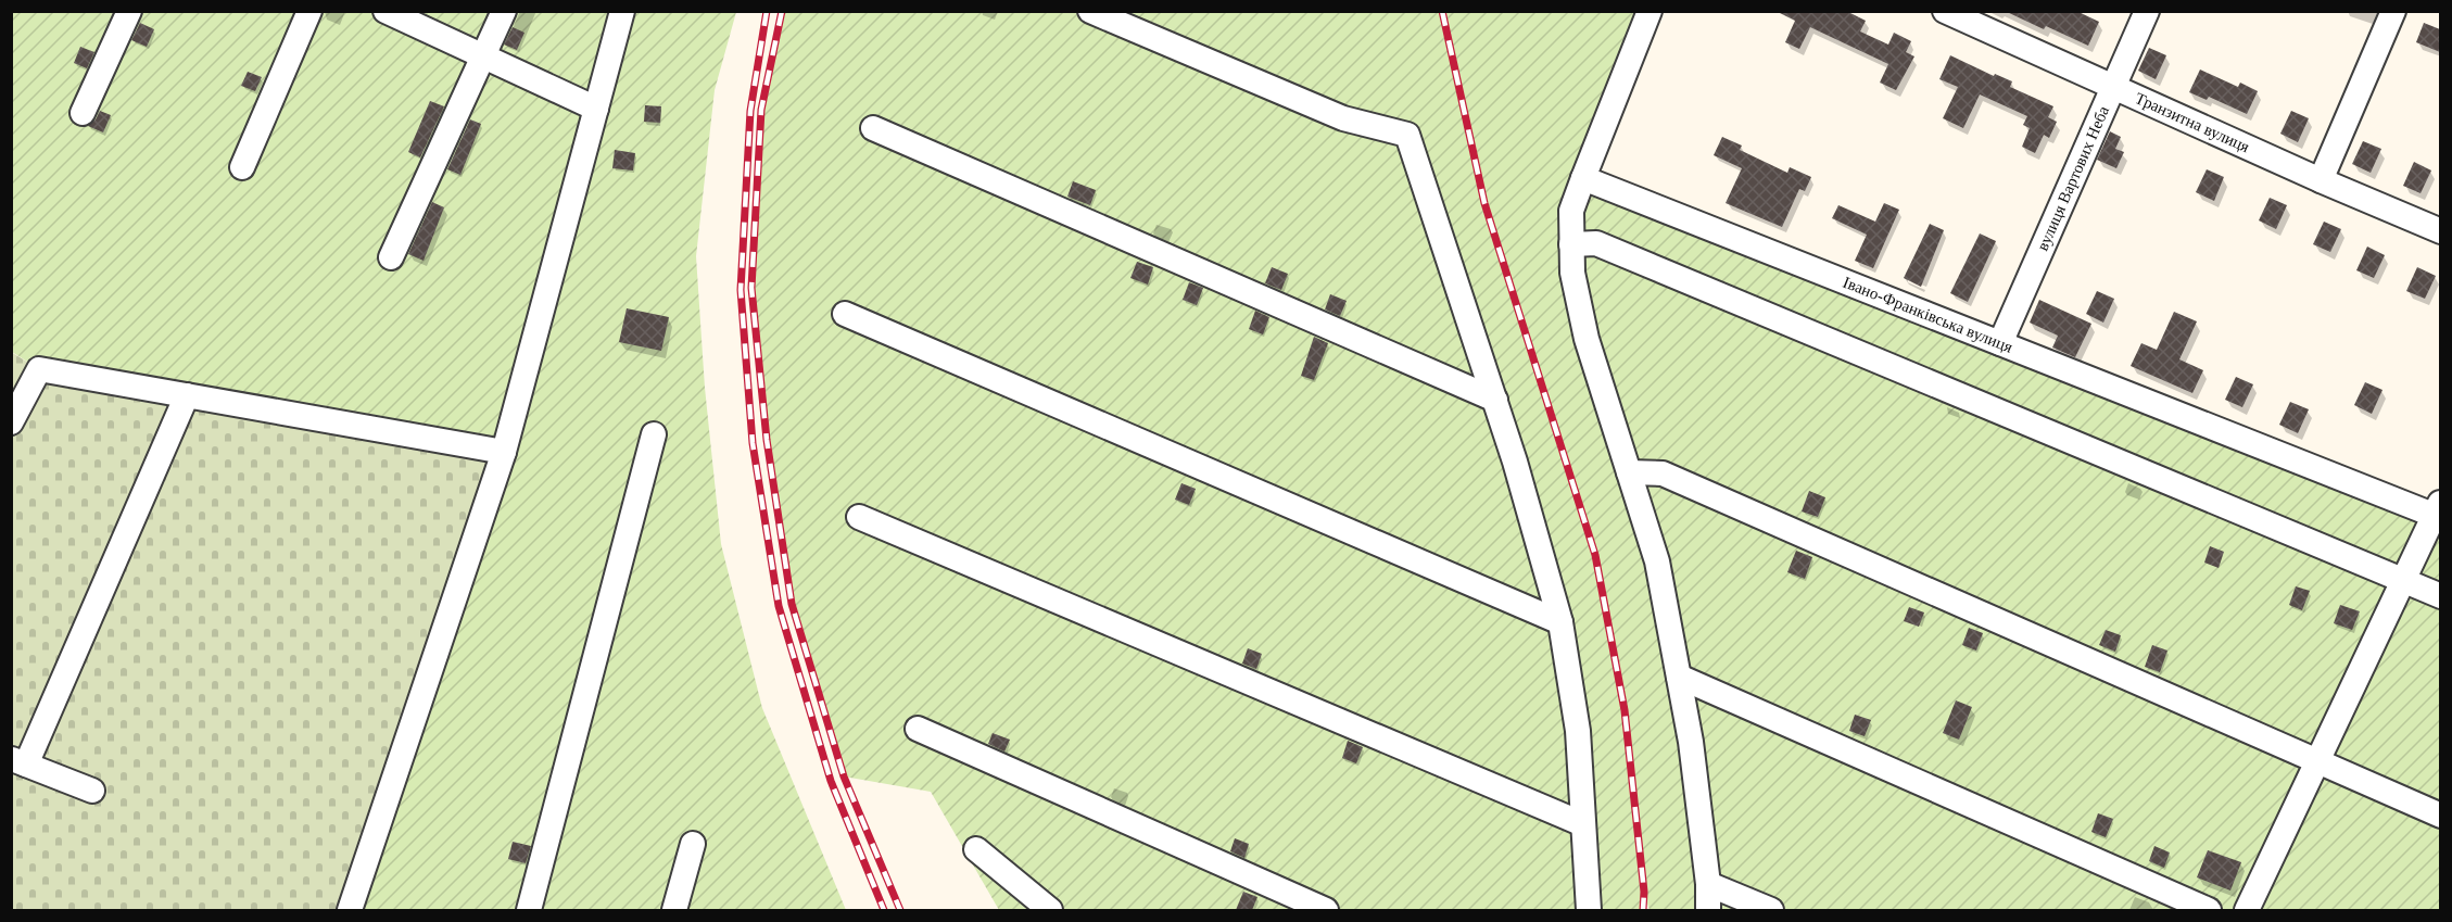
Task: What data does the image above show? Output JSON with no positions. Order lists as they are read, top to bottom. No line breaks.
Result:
{"streets":{"street":["Транзитна вулиця","вулиця Вартових Неба","Івано-Франківська вулиця"]},"crossings":[["Транзитна вулиця","вулиця Вартових Неба"],["вулиця Вартових Неба","Івано-Франківська вулиця"]]}
